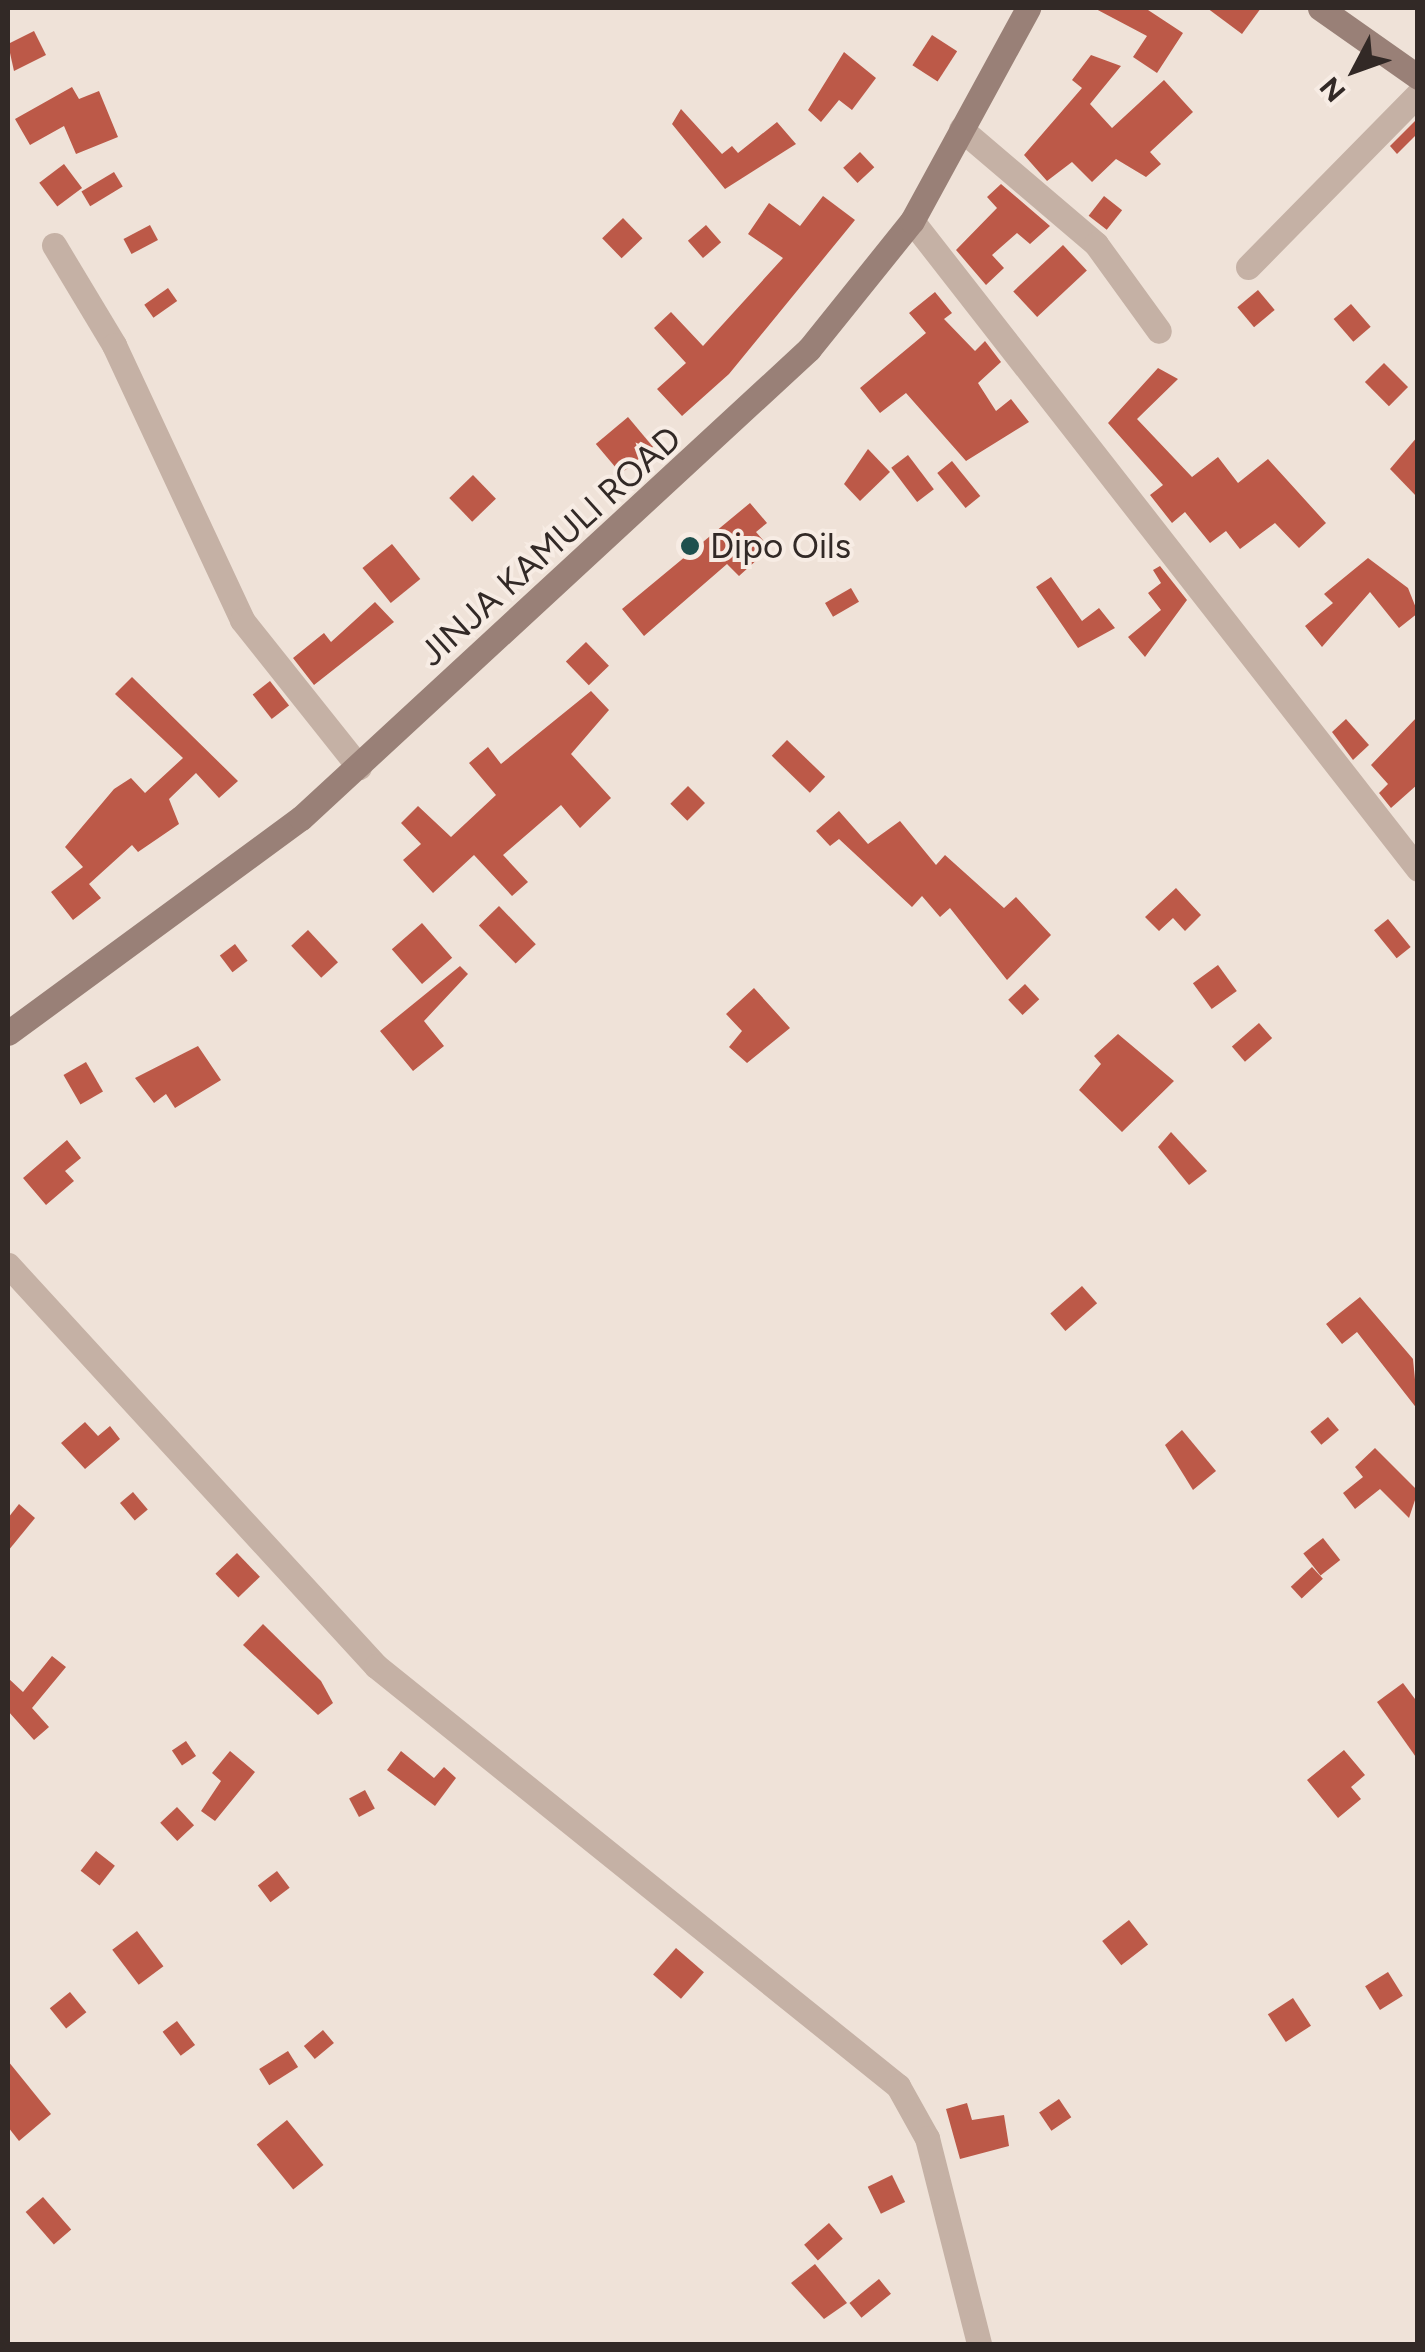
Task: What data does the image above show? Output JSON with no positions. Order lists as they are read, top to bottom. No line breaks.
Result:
{"streets":{"main road":["JINJA KAMULI ROAD"]},"places":["Dipo Oils"],"north":"bottom left"}
